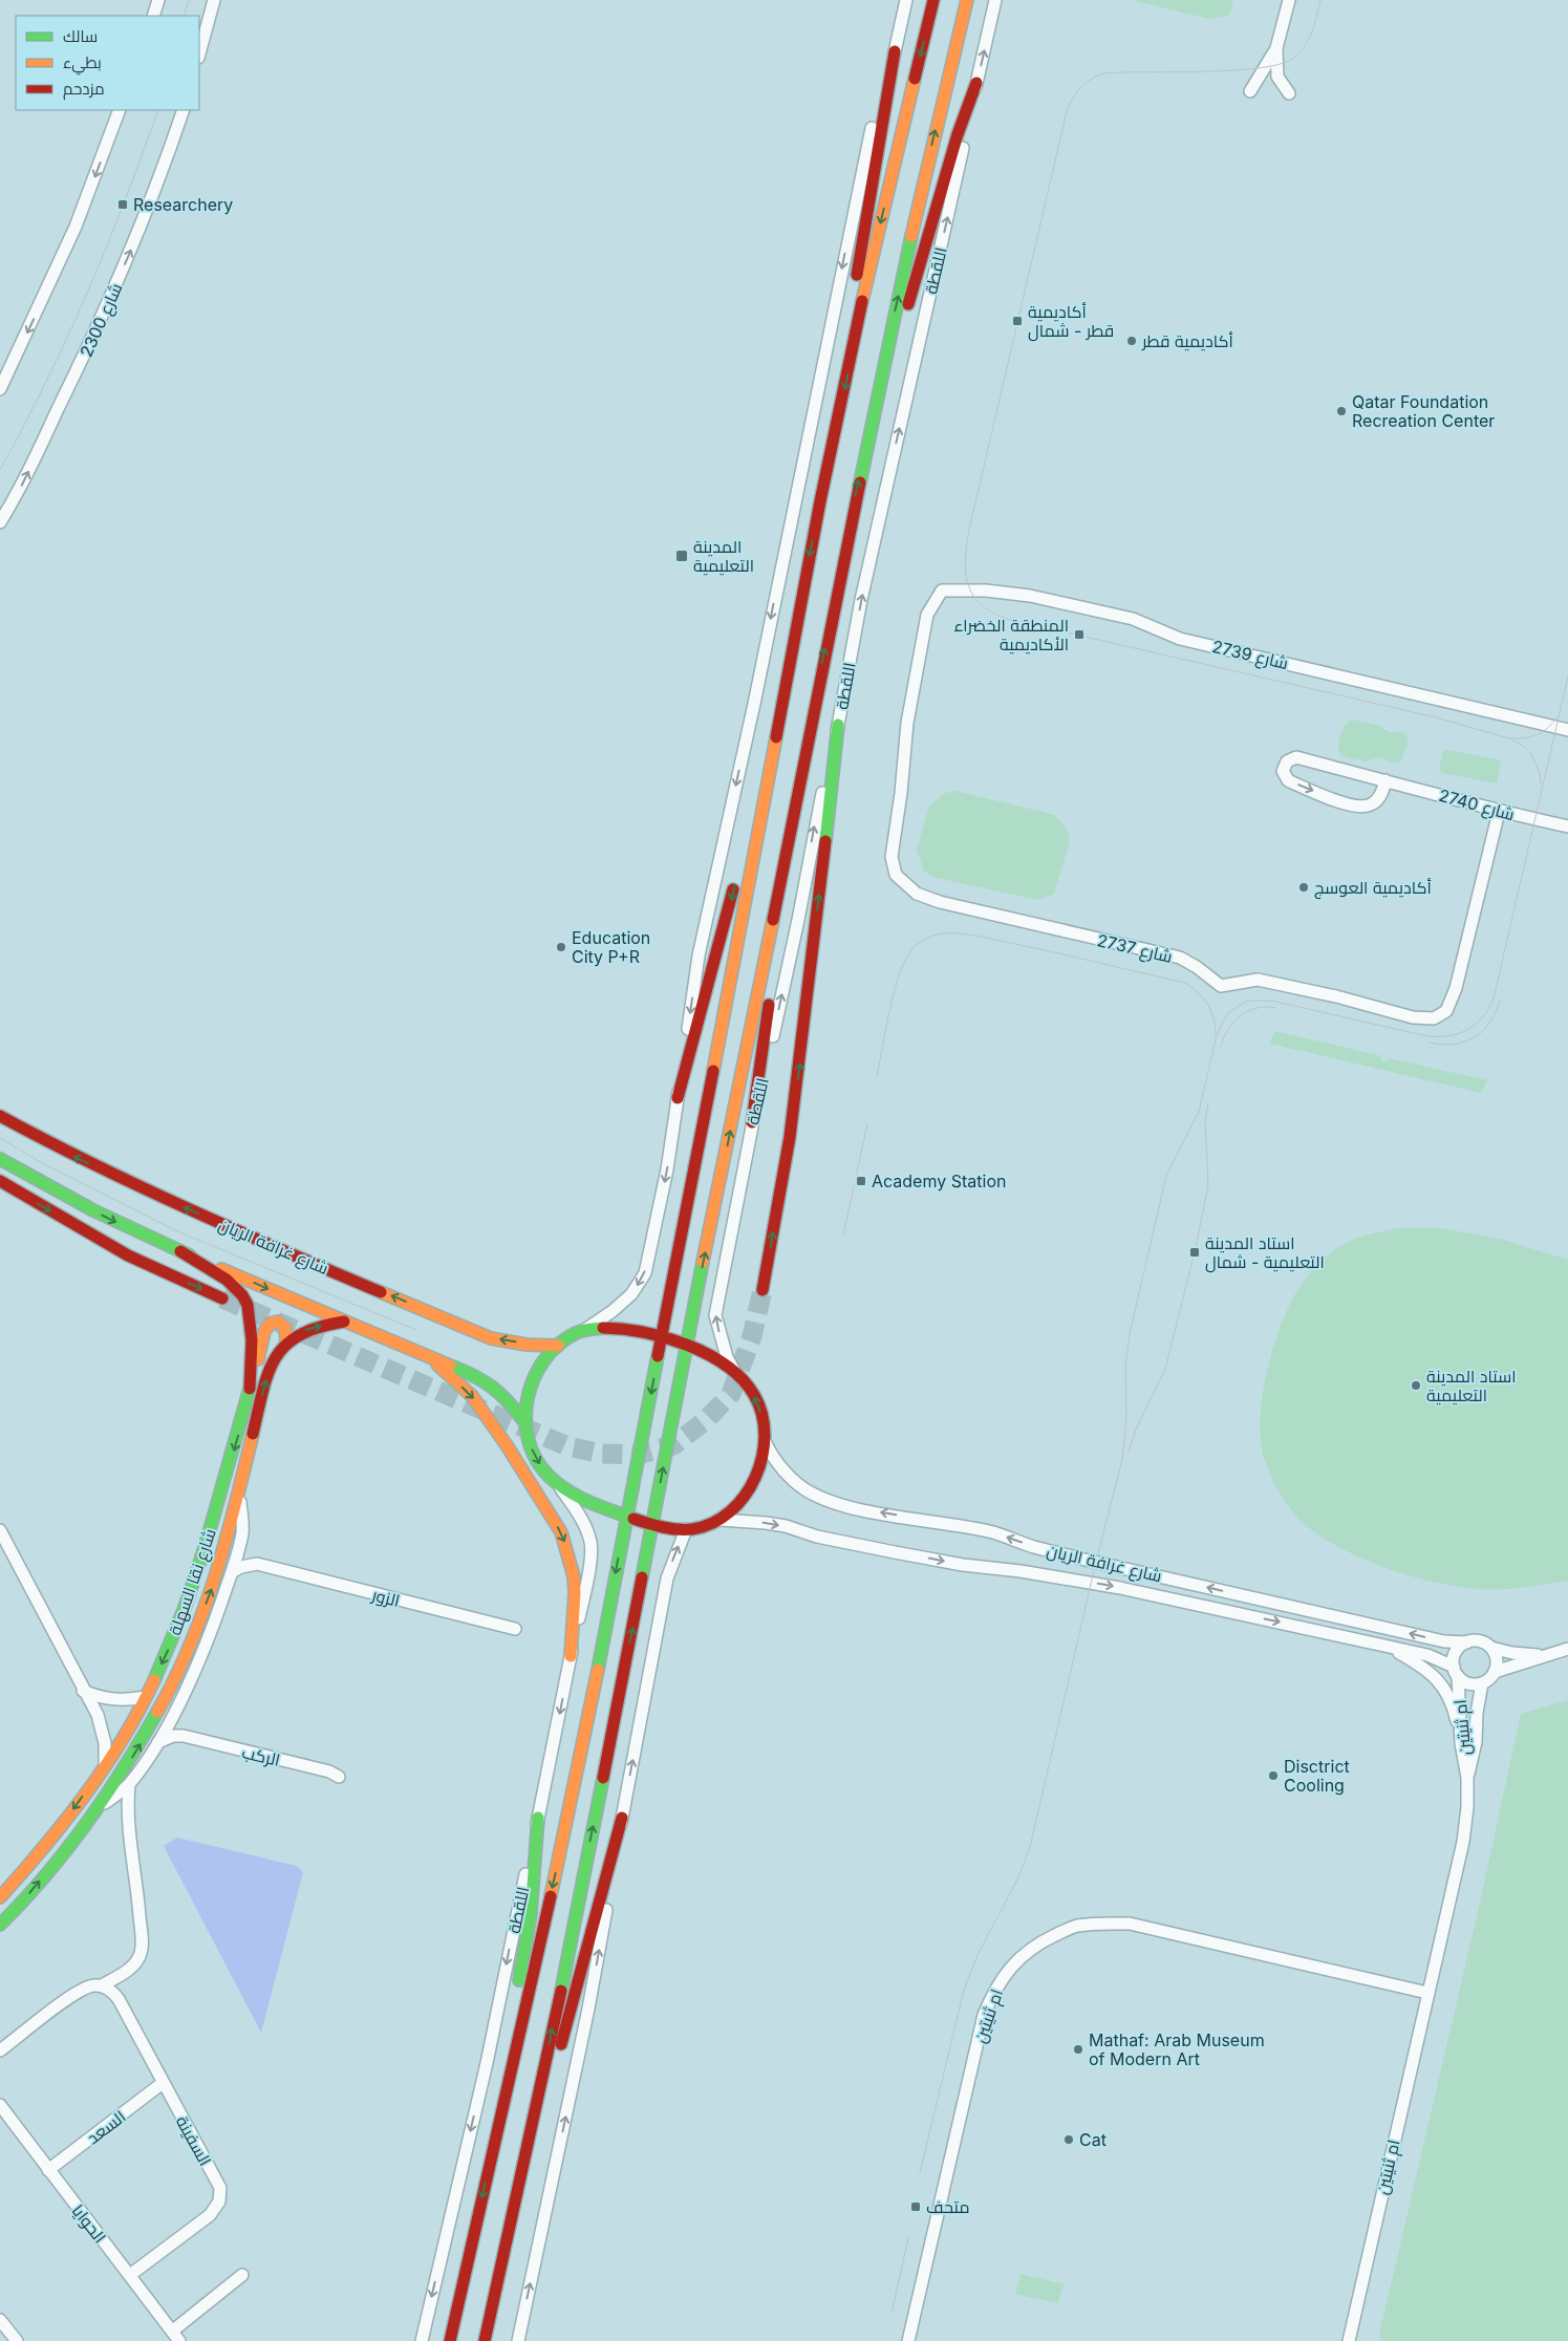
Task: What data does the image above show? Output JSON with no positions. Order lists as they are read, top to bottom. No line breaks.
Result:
{"streets":{"main road":["اللقطة","شارع غرافة الريان","شارع نقا السهلة"],"street":["شارع 2300","شارع 2739","شارع 2740","شارع 2737","الزور","ام ثنيتين","الركب","السعد","السفينة","الحوايا"]},"crossings":[["اللقطة","شارع غرافة الريان"],["شارع 2739","شارع 2737"],["شارع 2740","شارع 2737"],["شارع غرافة الريان","ام ثنيتين"],["شارع نقا السهلة","الزور"],["شارع نقا السهلة","الركب"],["السعد","السفينة"],["السعد","الحوايا"],["السفينة","الحوايا"]],"places":{"transit":["Researchery","أكاديمية قطر - شمال","المدينة التعليمية","المنطقة الخضراء الأكاديمية","Academy Station","استاد المدينة التعليمية - شمال","متحف"],"other":["أكاديمية قطر","Qatar Foundation Recreation Center","أكاديمية العوسج","Education City P+R","استاد المدينة التعليمية","Disctrict Cooling","Mathaf: Arab Museum of Modern Art","Cat"]},"legend":["سالك","بطيء","مزدحم"]}
